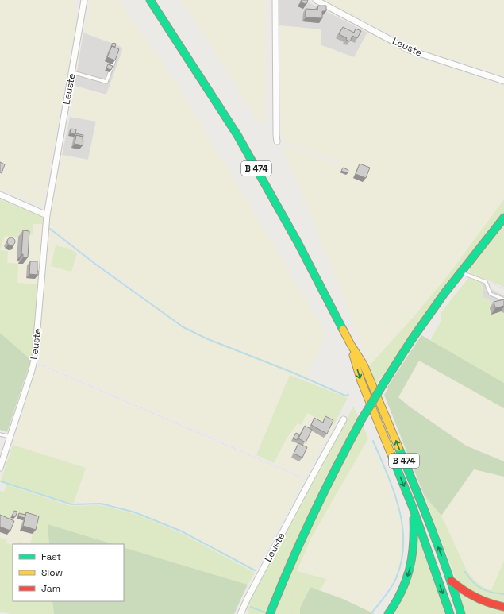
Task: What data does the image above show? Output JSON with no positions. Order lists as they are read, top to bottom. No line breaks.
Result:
{"streets":{"main road":["B 474"],"street":["Leuste"]},"legend":["Fast","Slow","Jam"]}
